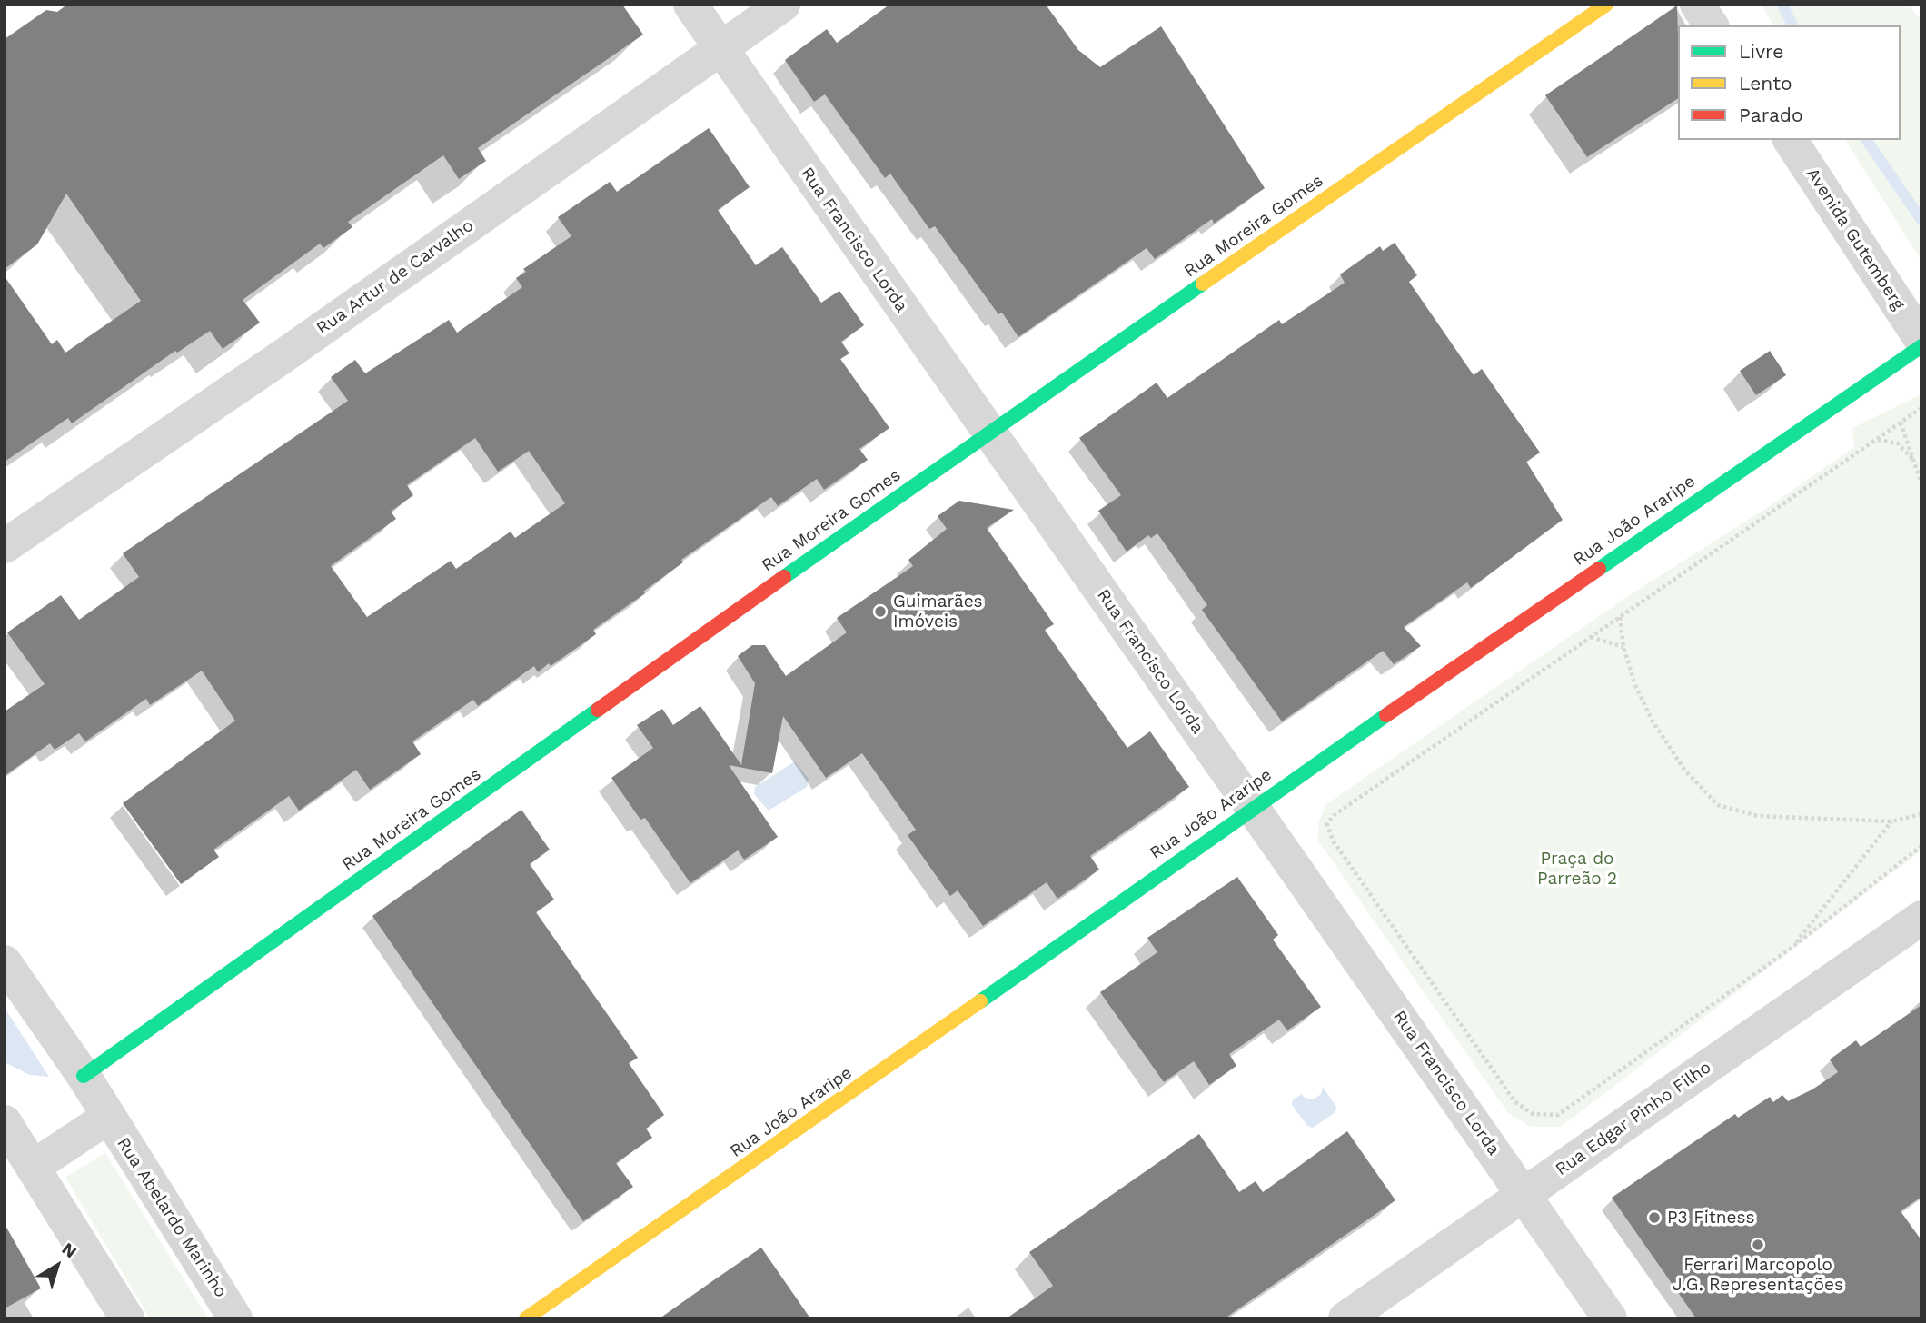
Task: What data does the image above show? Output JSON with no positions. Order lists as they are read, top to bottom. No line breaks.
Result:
{"streets":{"street":["Rua Moreira Gomes","Avenida Gutemberg","Rua Francisco Lorda","Rua Artur de Carvalho","Rua João Araripe","Rua Edgar Pinho Filho","Rua Abelardo Marinho"]},"crossings":[["Rua Moreira Gomes","Rua Francisco Lorda"],["Rua Moreira Gomes","Rua Abelardo Marinho"],["Rua Francisco Lorda","Rua Artur de Carvalho"],["Rua Francisco Lorda","Rua João Araripe"],["Rua Francisco Lorda","Rua Edgar Pinho Filho"]],"parks":["Praça do Parreão 2"],"places":["Guimarães Imóveis","P3 Fitness","Ferrari Marcopolo J.G. Representações"],"legend":["Livre","Lento","Parado"],"north":"top right"}
